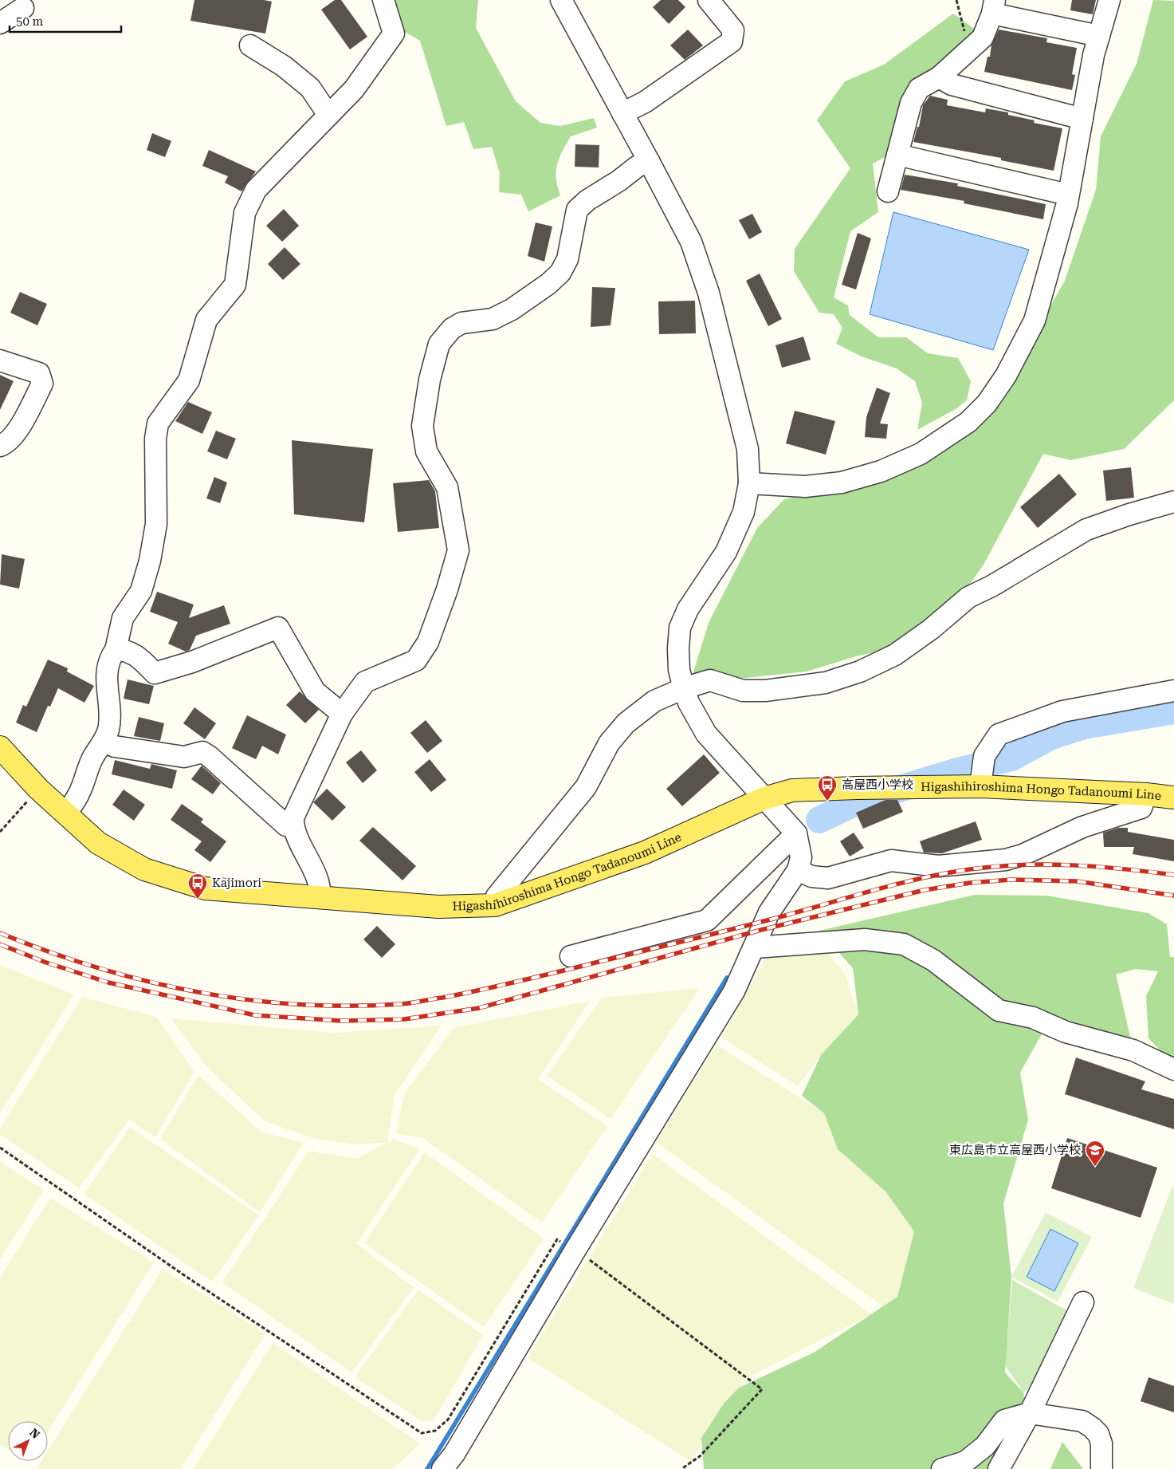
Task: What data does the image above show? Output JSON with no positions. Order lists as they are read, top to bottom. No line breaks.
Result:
{"streets":{"main road":["Higashihiroshima Hongo Tadanoumi Line"]},"places":{"bus stop":["高屋西小学校","Kajimori"],"school or university":["東広島市立高屋西小学校"]},"scale_bar":"50 m","north":"top right"}
